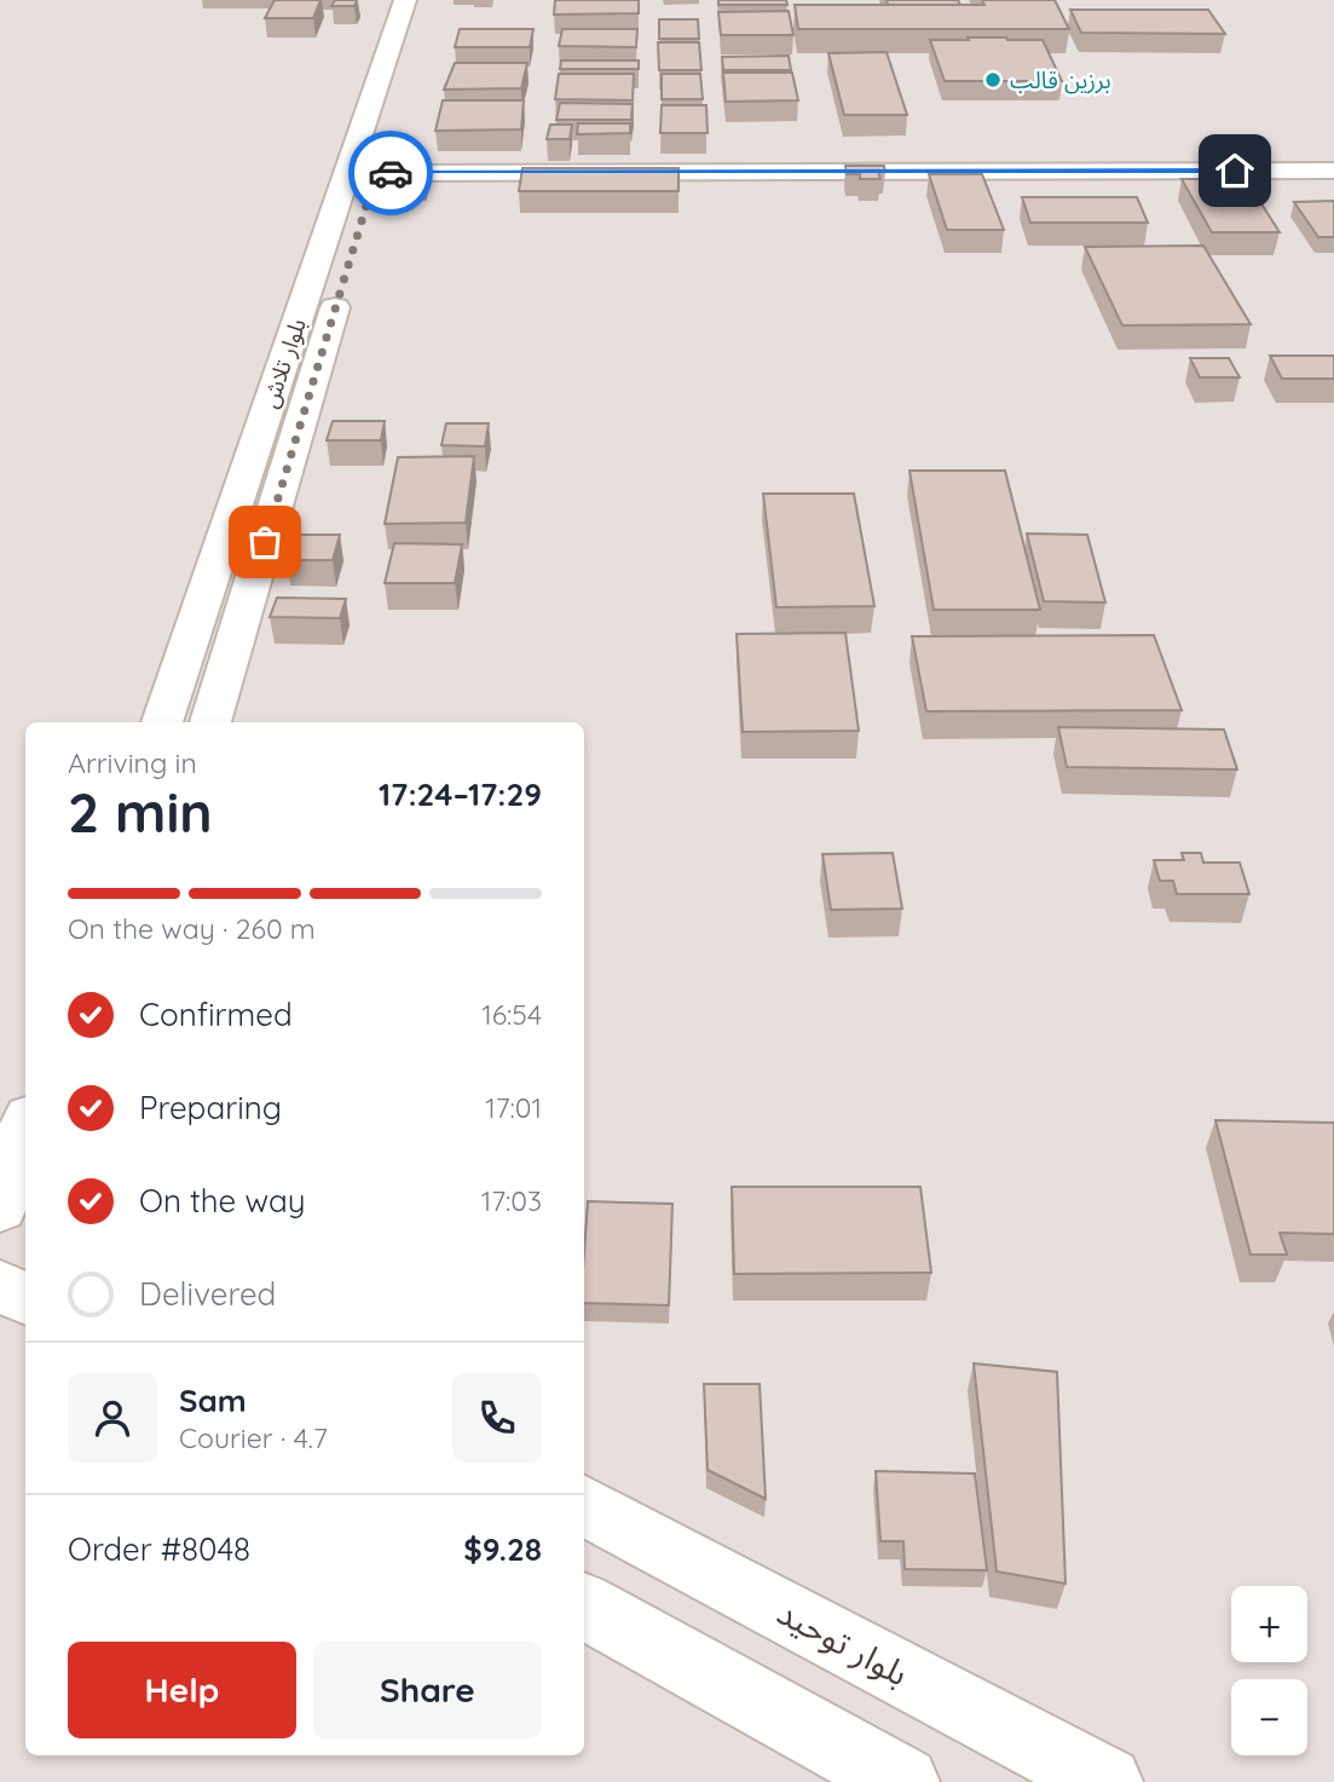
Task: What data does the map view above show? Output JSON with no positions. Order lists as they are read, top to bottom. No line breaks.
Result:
{"streets":{"street":["بلوار تلاش","بلوار توحید"]},"places":["برزین قالب"],"page":{"heading":["2 min","Arriving in","17:24–17:29"],"panel":["Sam","Courier · 4.7","Order #8048","$9.28"],"bar":"On the way · 260 m","list":[["Confirmed","16:54"],["Preparing","17:01"],["On the way","17:03"],"Delivered"],"map_buttons":["+","−"],"buttons":["Help","Share"]}}
